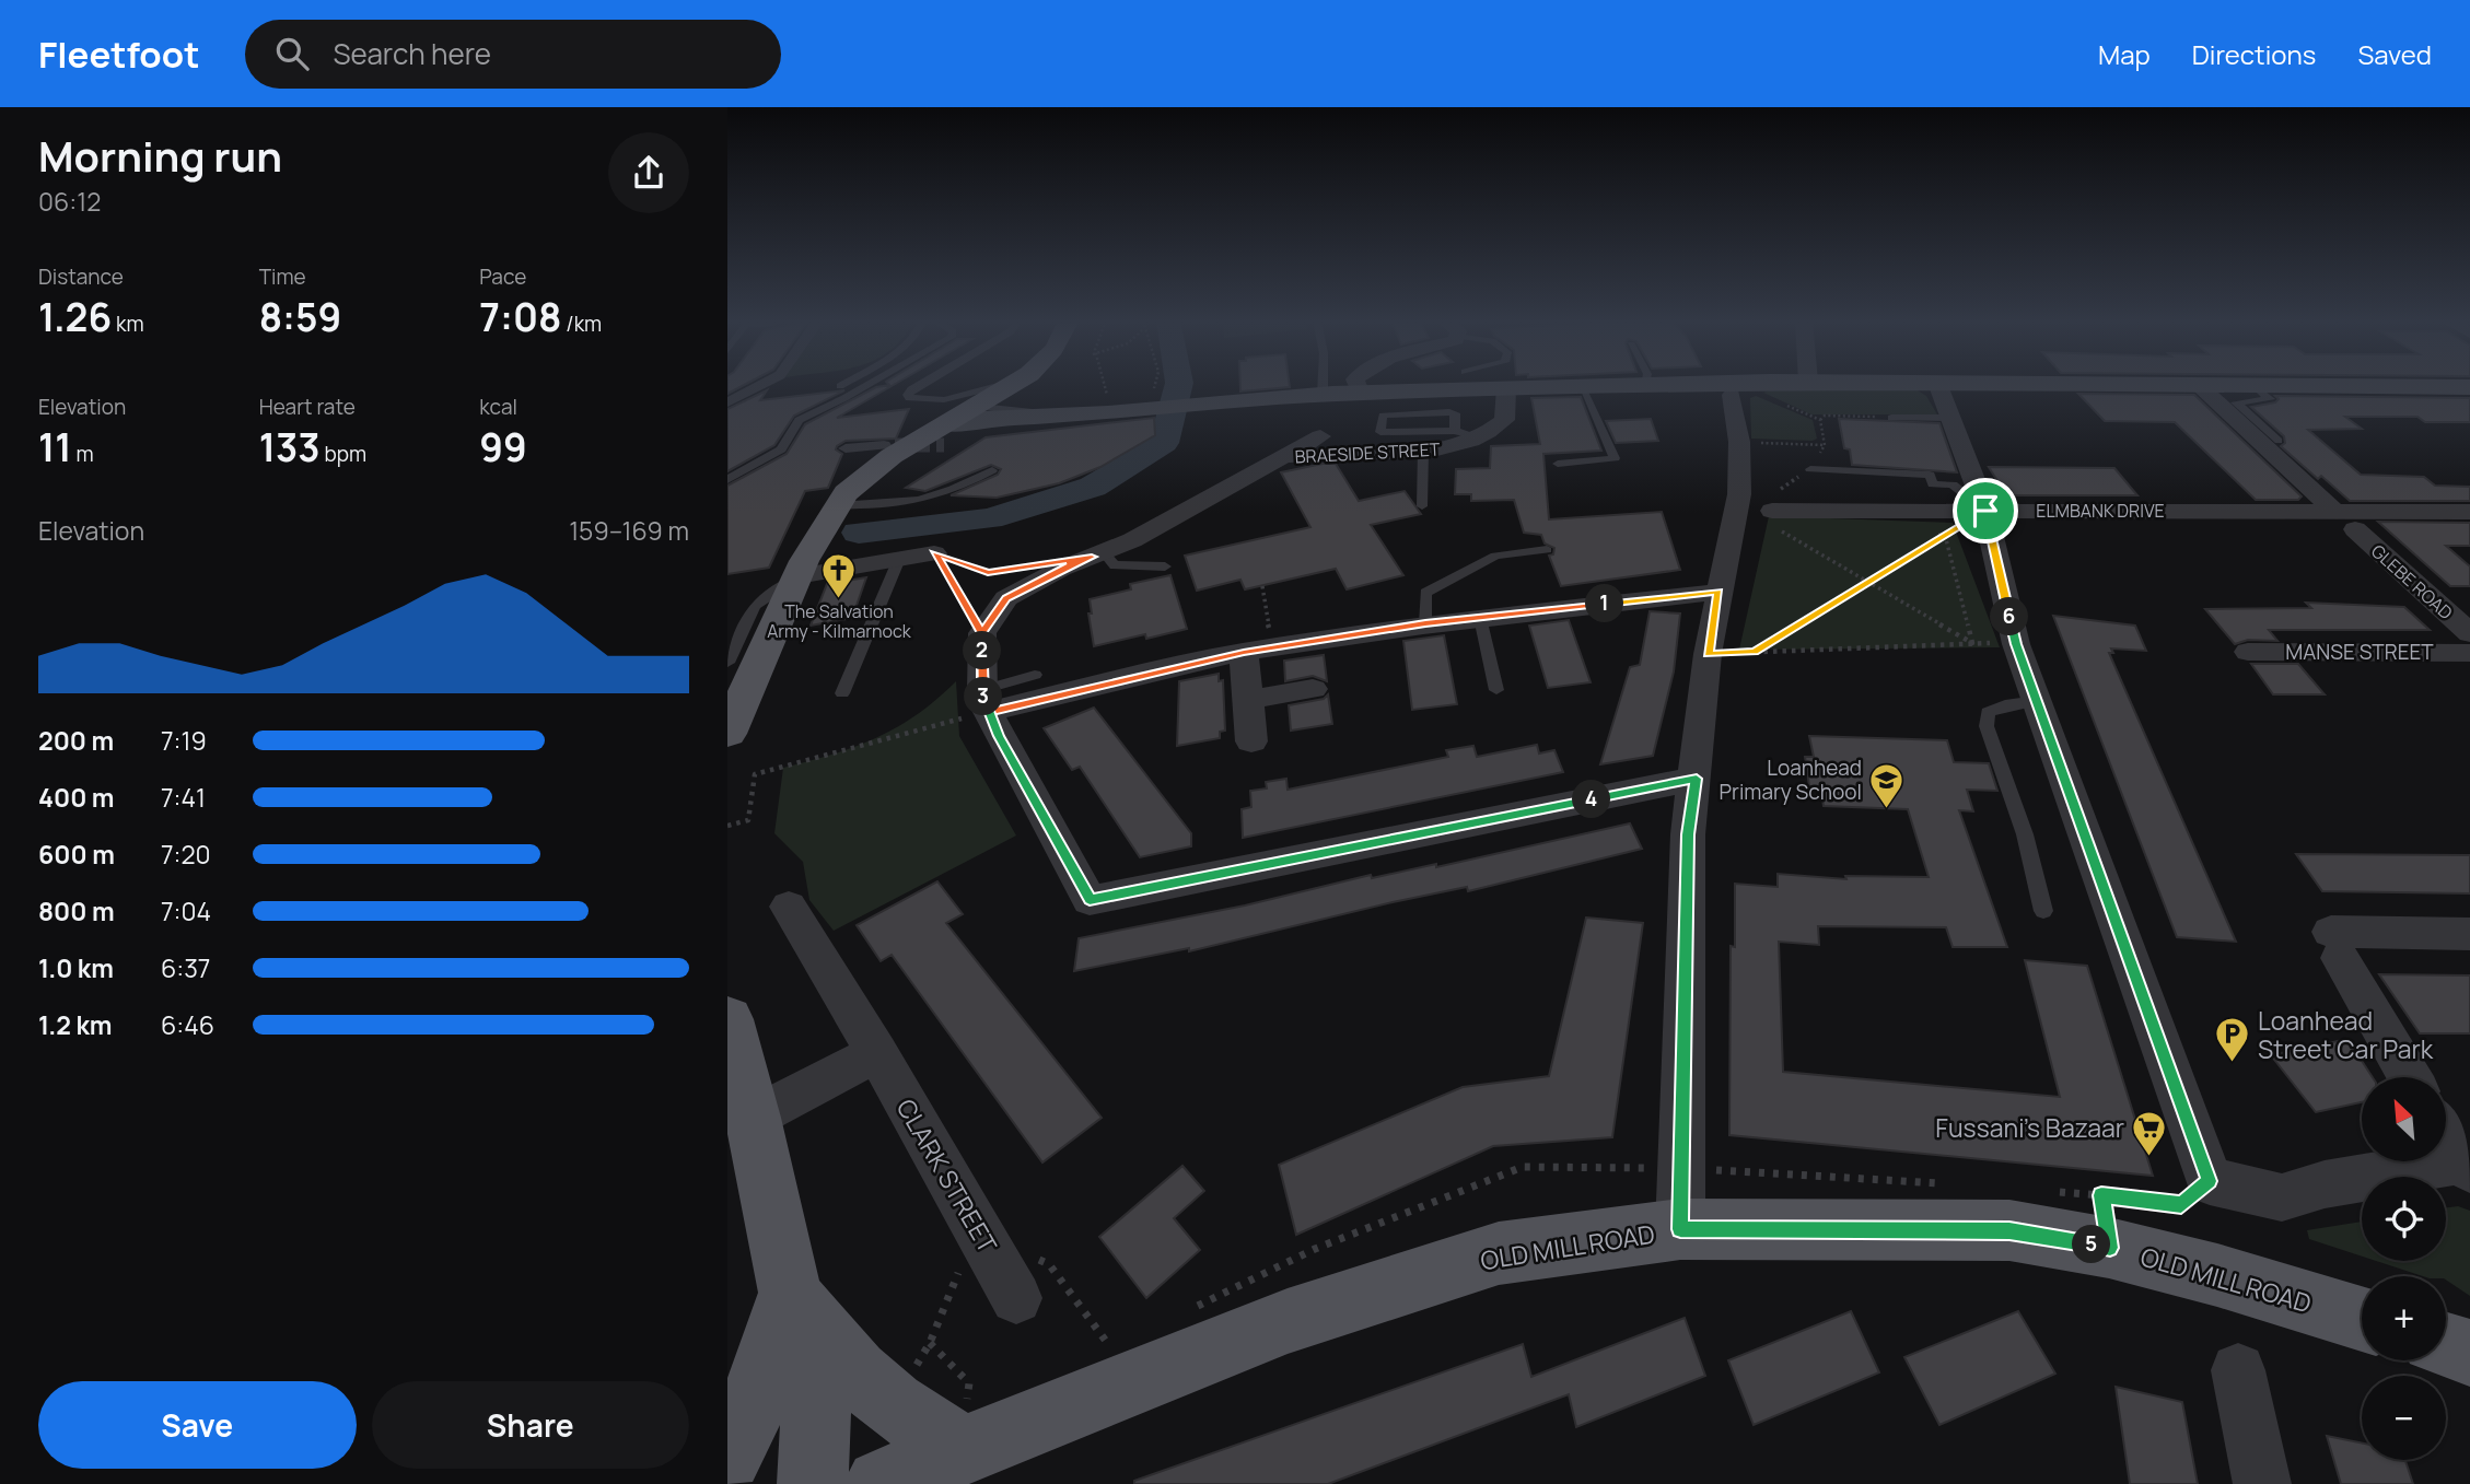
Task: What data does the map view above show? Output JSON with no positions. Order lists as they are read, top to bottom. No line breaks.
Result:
{"streets":{"main road":["OLD MILL ROAD"],"street":["BRAESIDE STREET","ELMBANK DRIVE","GLEBE ROAD","MANSE STREET","CLARK STREET"]},"crossings":[["ELMBANK DRIVE","GLEBE ROAD"]],"places":{"church":["The Salvation Army - Kilmarnock"],"school or university":["Loanhead Primary School"],"parking":["Loanhead Street Car Park"],"supermarket":["Fussani's Bazaar"]},"north":"top left","page":{"header":"Fleetfoot","search":"Search here","nav":["Map","Directions","Saved"],"heading":["Morning run","06:12"],"stats":[["Distance","1.26 km"],["Time","8:59"],["Pace","7:08 /km"],["Elevation","11 m"],["Heart rate","133 bpm"],["kcal","99"]],"chart":["Elevation","159–169 m"],"pins":["1","6","2","3","4","5"],"list":[{"name":"200 m","note":"7:19"},{"name":"400 m","note":"7:41"},{"name":"600 m","note":"7:20"},{"name":"800 m","note":"7:04"},{"name":"1.0 km","note":"6:37"},{"name":"1.2 km","note":"6:46"}],"map_buttons":["+","−"],"buttons":["Save","Share"]}}
